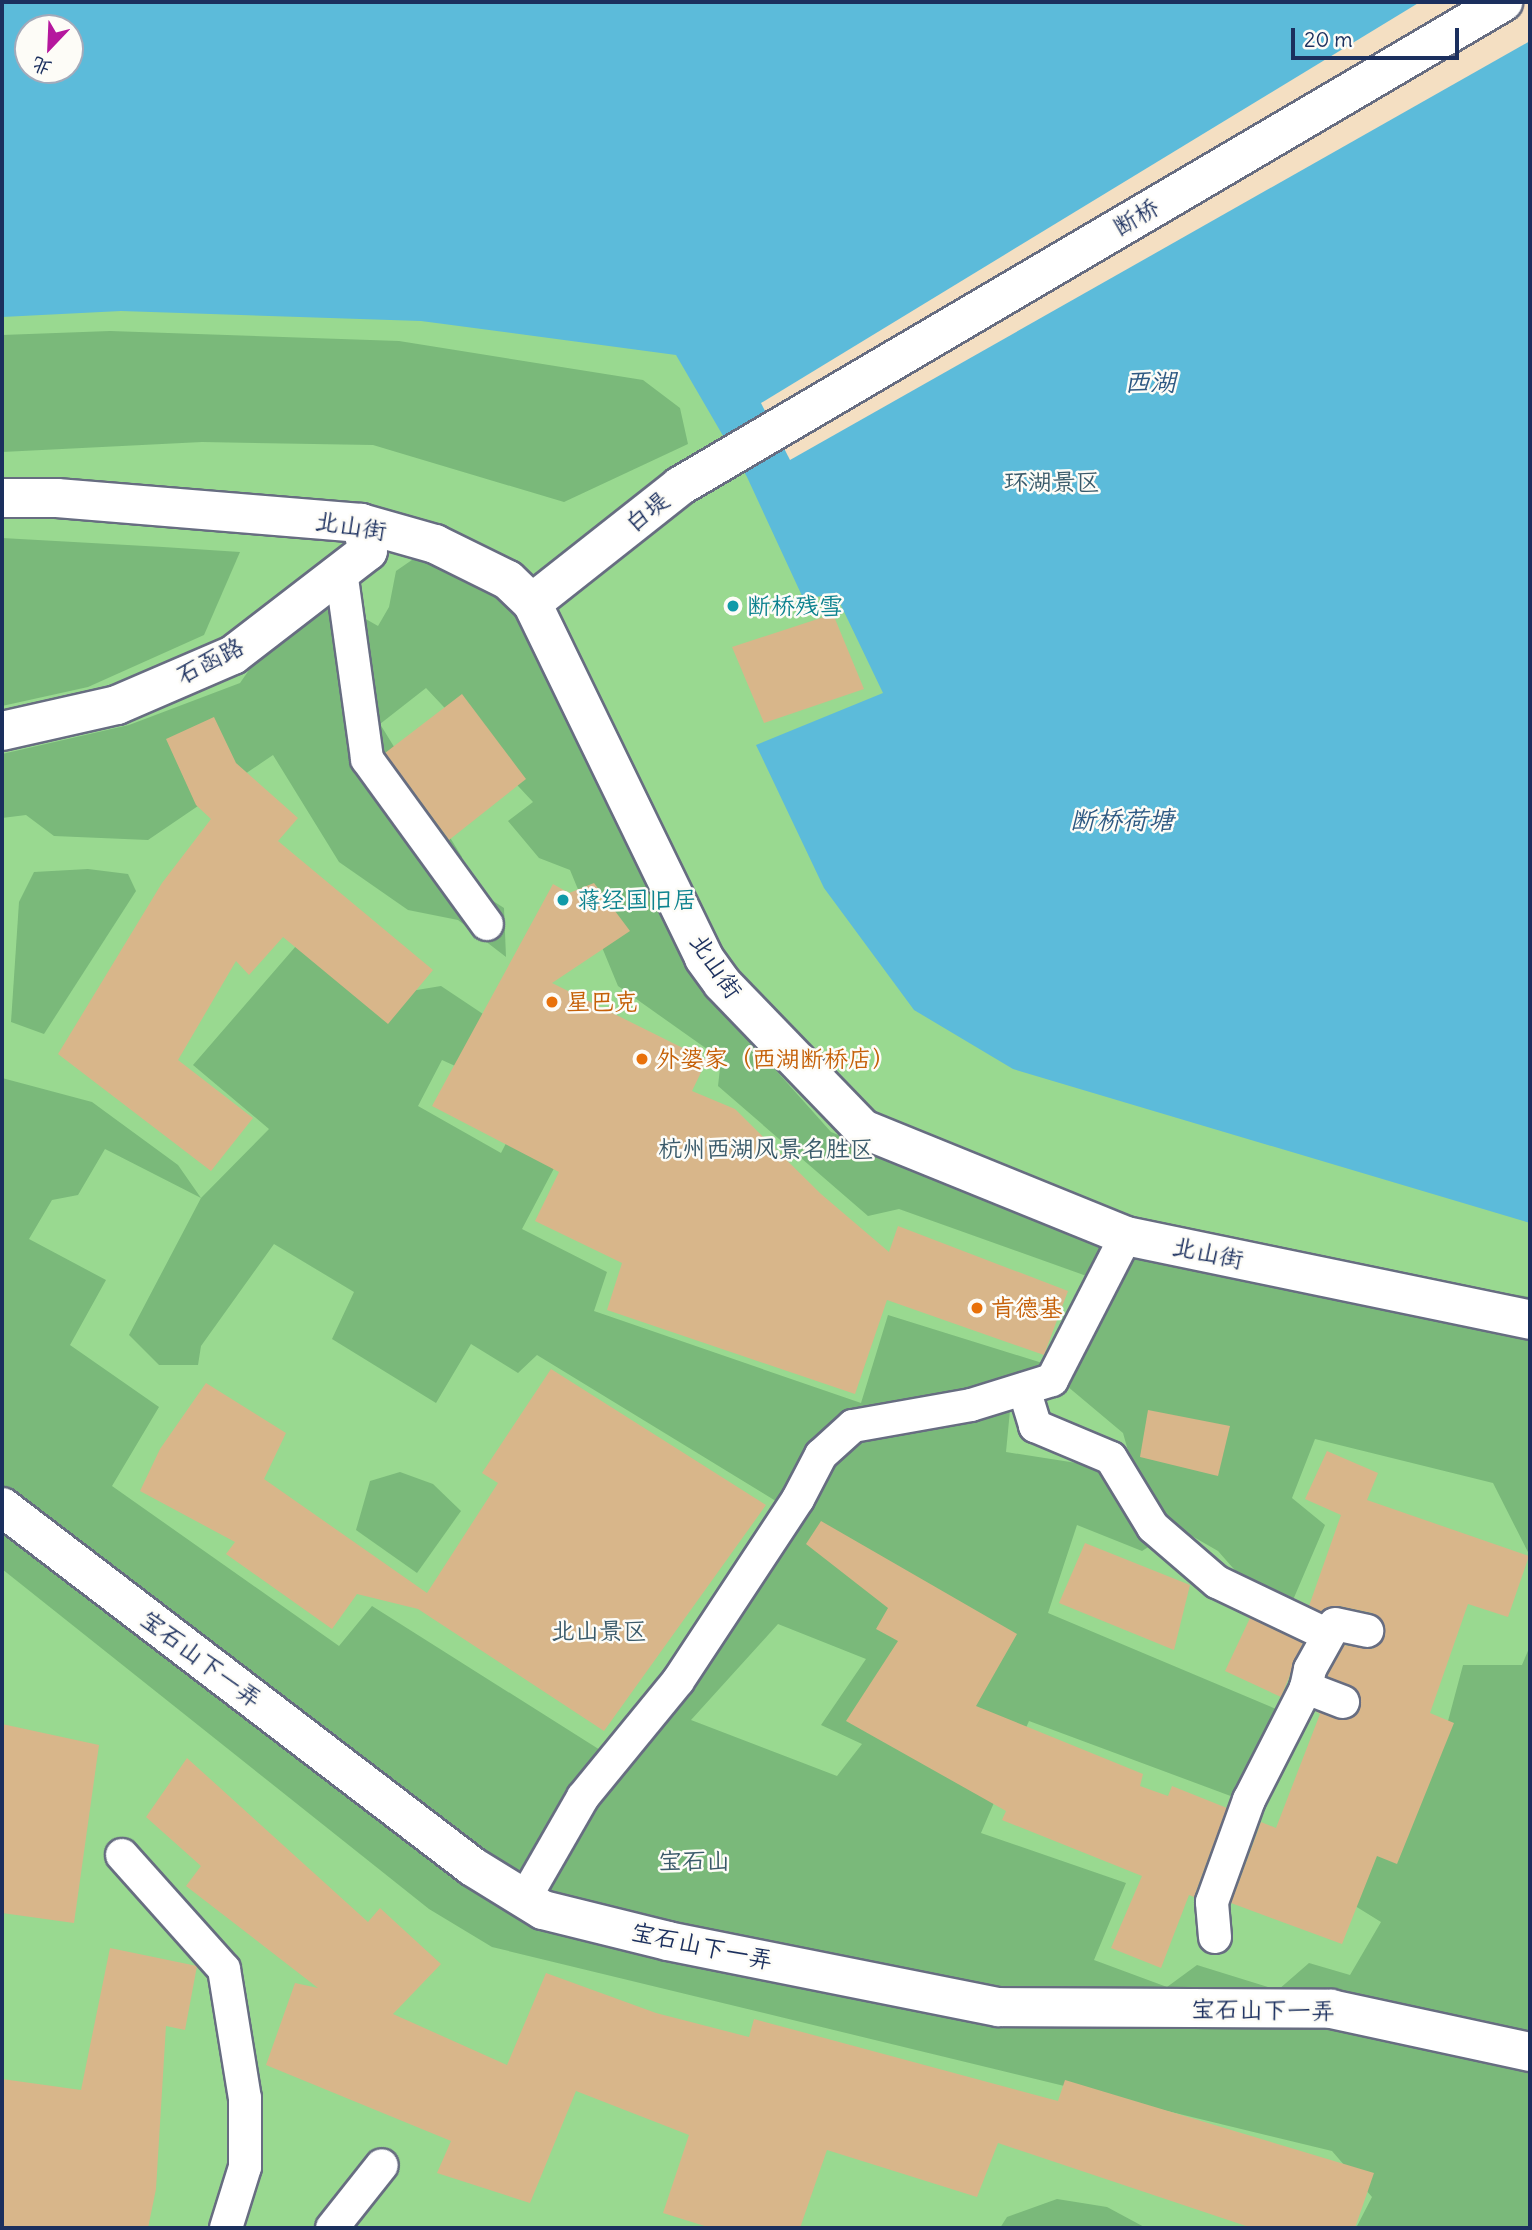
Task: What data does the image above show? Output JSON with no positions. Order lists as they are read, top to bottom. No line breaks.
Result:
{"streets":{"street":["断桥","白堤","北山街","石函路","宝石山下一弄"]},"crossings":[["断桥","白堤"],["白堤","北山街"],["北山街","石函路"]],"water":["西湖","断桥荷塘"],"parks":["环湖景区","杭州西湖风景名胜区","北山景区","宝石山"],"places":["断桥残雪","蒋经国旧居","星巴克","外婆家（西湖断桥店）","肯德基"],"scale_bar":"20 m","north":"bottom left"}
